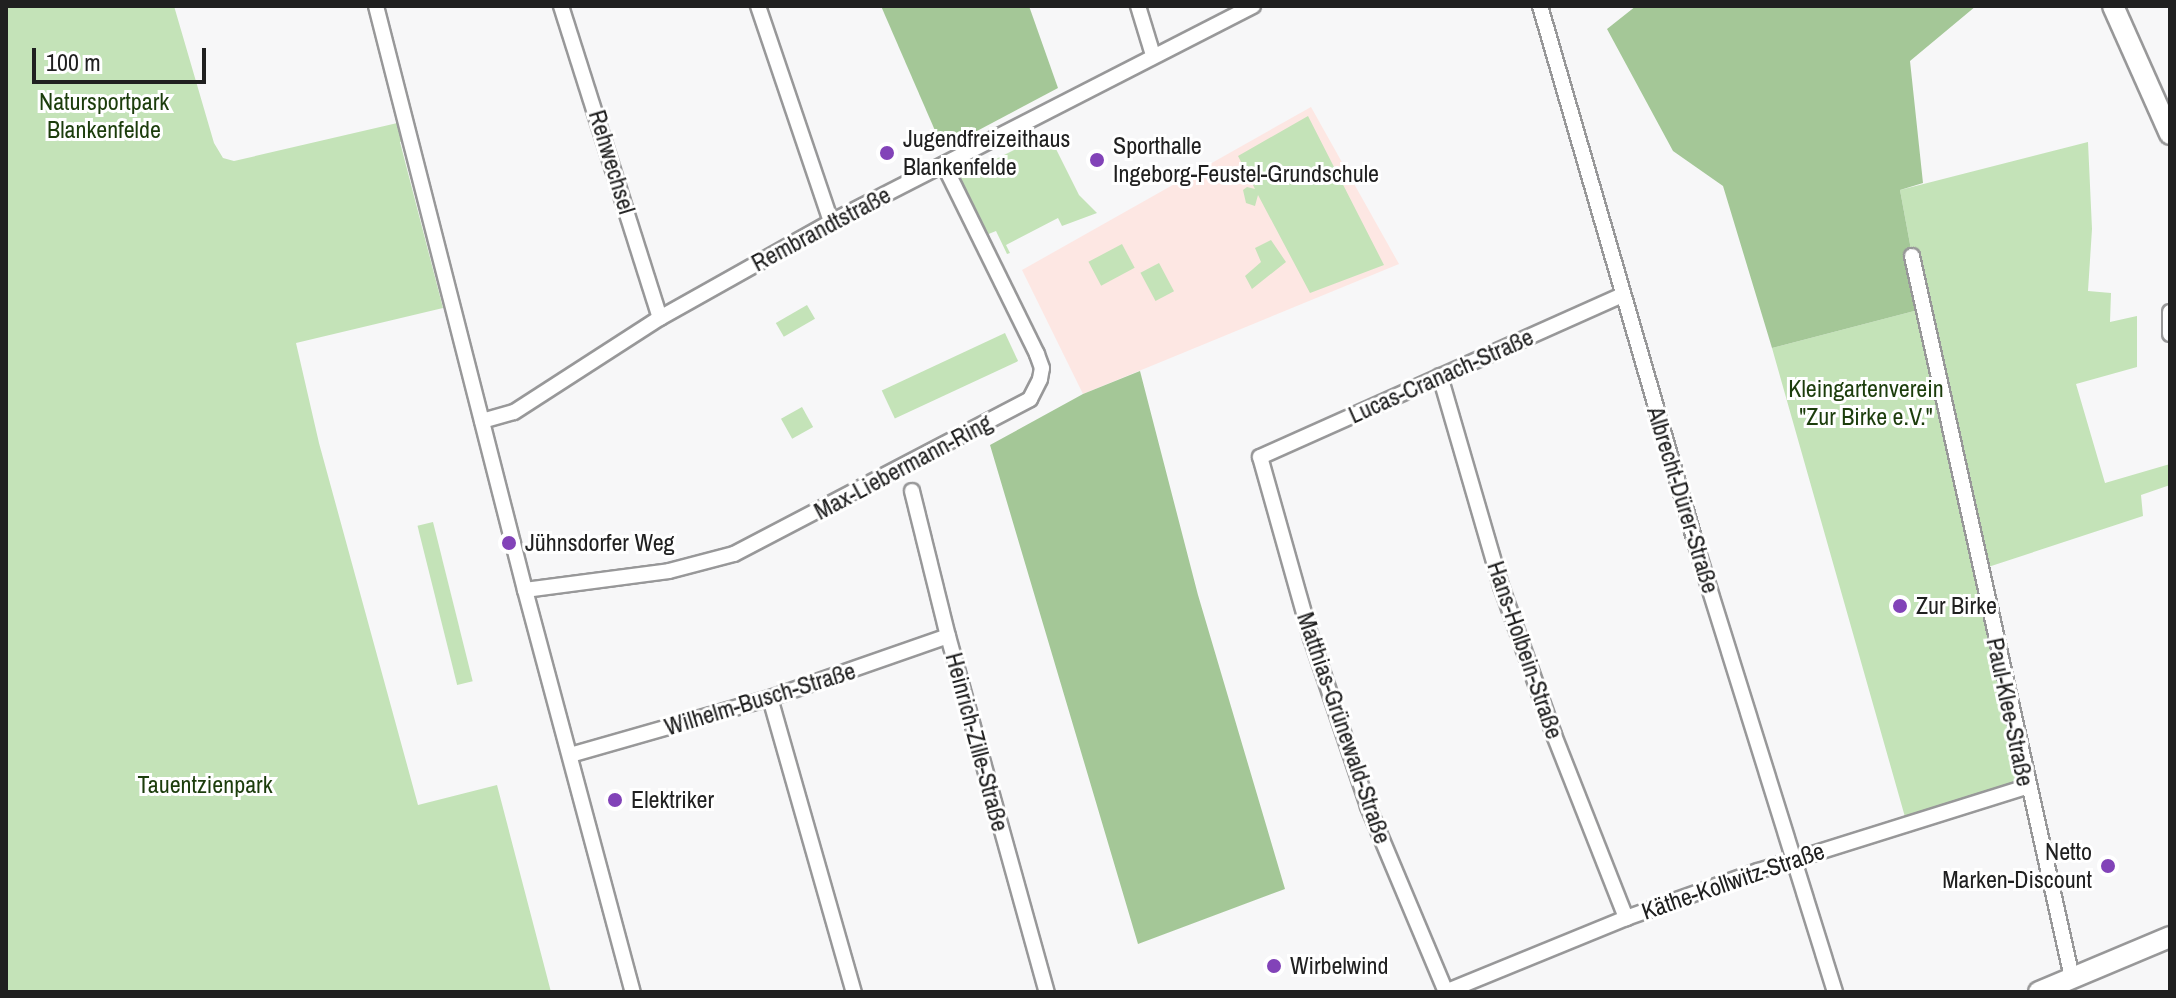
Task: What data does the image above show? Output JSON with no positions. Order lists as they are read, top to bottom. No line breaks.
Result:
{"streets":{"street":["Rehwechsel","Rembrandtstraße","Lucas-Cranach-Straße","Max-Liebermann-Ring","Albrecht-Dürer-Straße","Hans-Holbein-Straße","Wilhelm-Busch-Straße","Paul-Klee-Straße","Matthias-Grünewald-Straße","Heinrich-Zille-Straße","Käthe-Kollwitz-Straße"]},"crossings":[["Rehwechsel","Rembrandtstraße"],["Rembrandtstraße","Max-Liebermann-Ring"],["Lucas-Cranach-Straße","Albrecht-Dürer-Straße"],["Lucas-Cranach-Straße","Hans-Holbein-Straße"],["Lucas-Cranach-Straße","Matthias-Grünewald-Straße"],["Albrecht-Dürer-Straße","Käthe-Kollwitz-Straße"],["Hans-Holbein-Straße","Käthe-Kollwitz-Straße"],["Wilhelm-Busch-Straße","Heinrich-Zille-Straße"],["Paul-Klee-Straße","Käthe-Kollwitz-Straße"],["Matthias-Grünewald-Straße","Käthe-Kollwitz-Straße"]],"parks":["Natursportpark Blankenfelde","Kleingartenverein \"Zur Birke e.V.\"","Tauentzienpark"],"places":["Jugendfreizeithaus Blankenfelde","Sporthalle Ingeborg-Feustel-Grundschule","Jühnsdorfer Weg","Zur Birke","Elektriker","Netto Marken-Discount","Wirbelwind"],"scale_bar":"100 m"}
